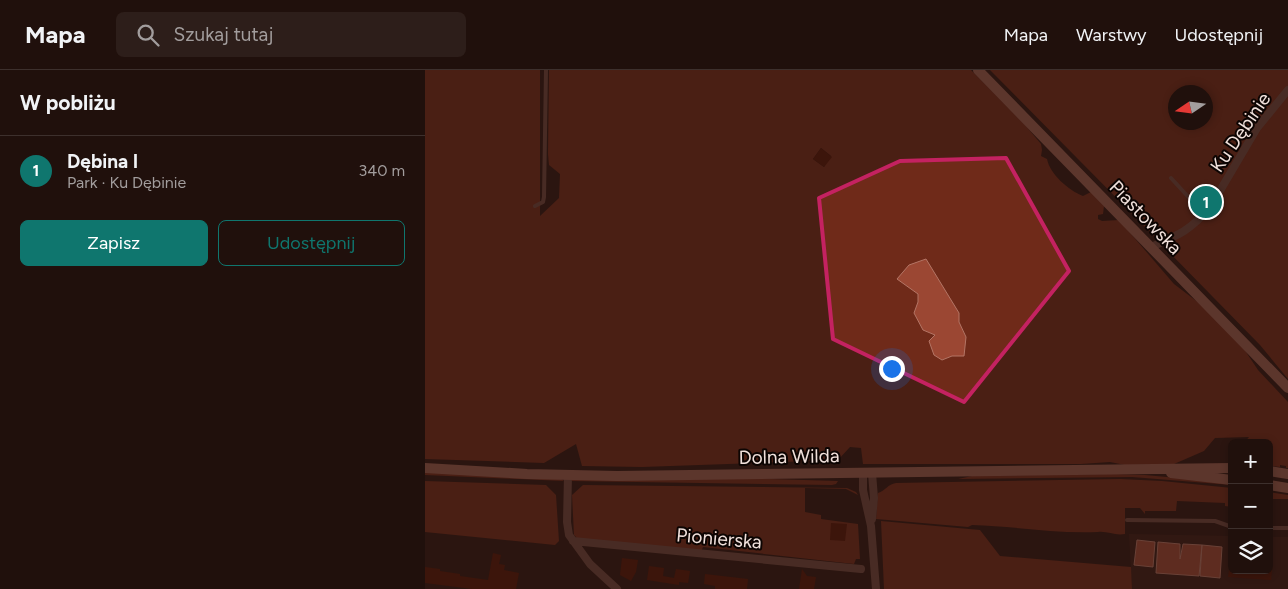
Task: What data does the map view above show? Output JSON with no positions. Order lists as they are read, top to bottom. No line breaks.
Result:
{"streets":{"main road":["Piastowska","Dolna Wilda"],"street":["Ku Dębinie","Pionierska"]},"crossings":[["Ku Dębinie","Piastowska"]],"north":"left","page":{"header":"Mapa","search":"Szukaj tutaj","nav":["Mapa","Warstwy","Udostępnij"],"heading":"W pobliżu","list":[{"mark":"1","name":"Dębina I","note":"Park · Ku Dębinie","value":"340 m"}],"pins":"1","buttons":["Zapisz","Udostępnij"],"map_buttons":["+","−"]}}
